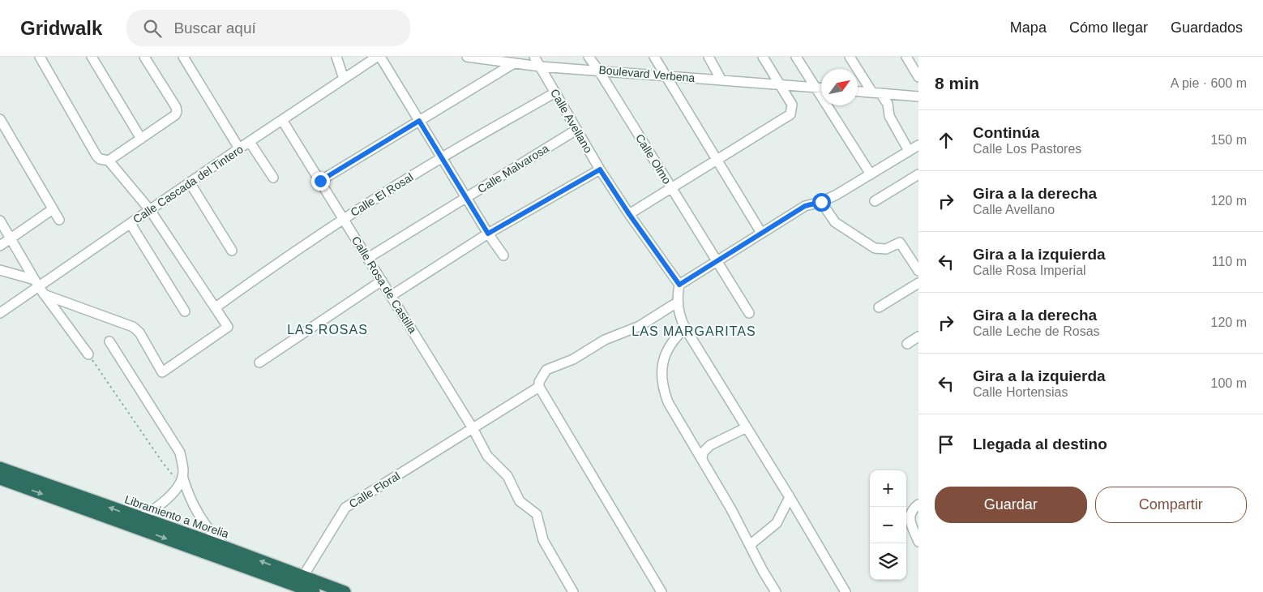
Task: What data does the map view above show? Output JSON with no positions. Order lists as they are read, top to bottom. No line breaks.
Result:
{"streets":{"highway":["Libramiento a Morelia"],"street":["Boulevard Verbena","Calle Avellano","Calle Olmo","Calle Malvarosa","Calle Cascada del Tintero","Calle El Rosal","Calle Rosa de Castilla","Calle Floral"]},"crossings":[["Boulevard Verbena","Calle Avellano"],["Boulevard Verbena","Calle Olmo"],["Calle Avellano","Calle Malvarosa"],["Calle Avellano","Calle El Rosal"],["Calle Malvarosa","Calle Rosa de Castilla"],["Calle Cascada del Tintero","Calle Rosa de Castilla"],["Calle El Rosal","Calle Rosa de Castilla"],["Calle Rosa de Castilla","Calle Floral"],["Calle Floral","Libramiento a Morelia"]],"districts":["LAS ROSAS","LAS MARGARITAS"],"north":"top right","page":{"header":"Gridwalk","search":"Buscar aquí","nav":["Mapa","Cómo llegar","Guardados"],"heading":["8 min","A pie · 600 m"],"list":[["Continúa","Calle Los Pastores","150 m"],["Gira a la derecha","Calle Avellano","120 m"],["Gira a la izquierda","Calle Rosa Imperial","110 m"],["Gira a la derecha","Calle Leche de Rosas","120 m"],["Gira a la izquierda","Calle Hortensias","100 m"],"Llegada al destino"],"map_buttons":["+","−"],"buttons":["Guardar","Compartir"]}}
